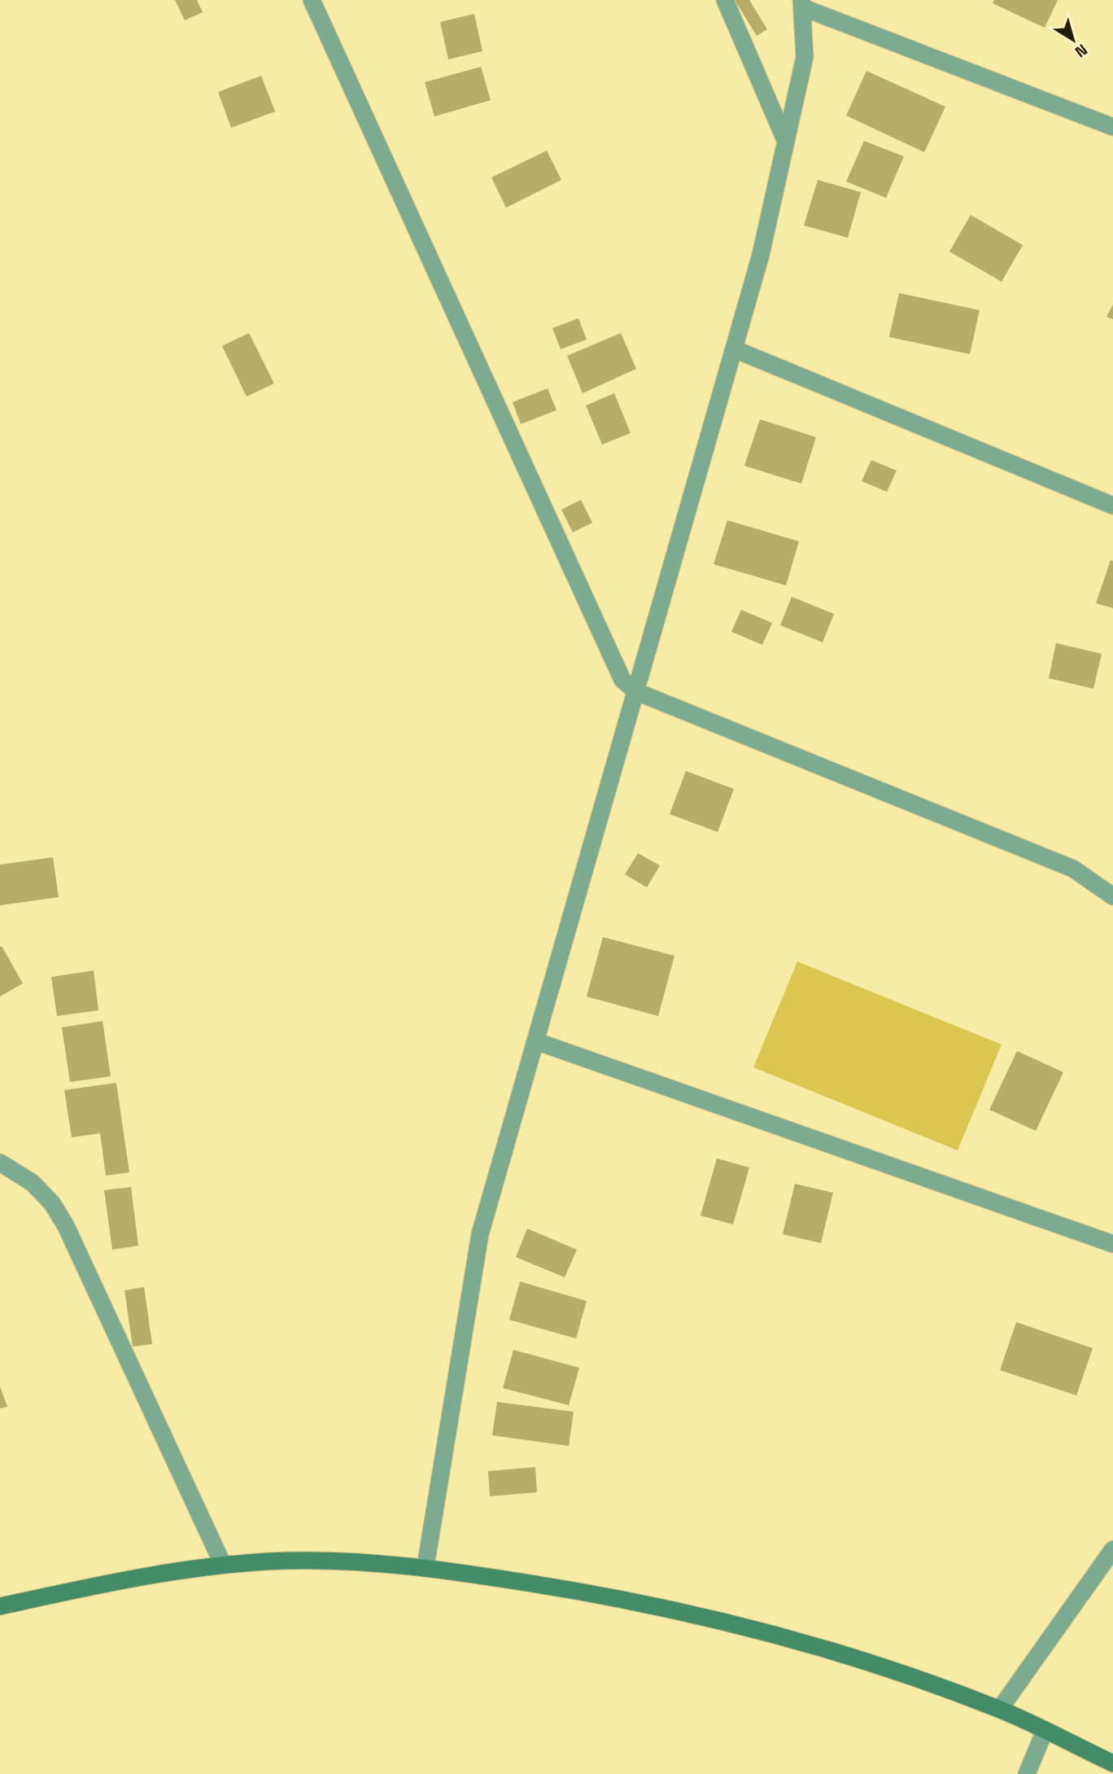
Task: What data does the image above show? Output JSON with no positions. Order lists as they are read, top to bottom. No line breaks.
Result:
{"north":"bottom right"}
